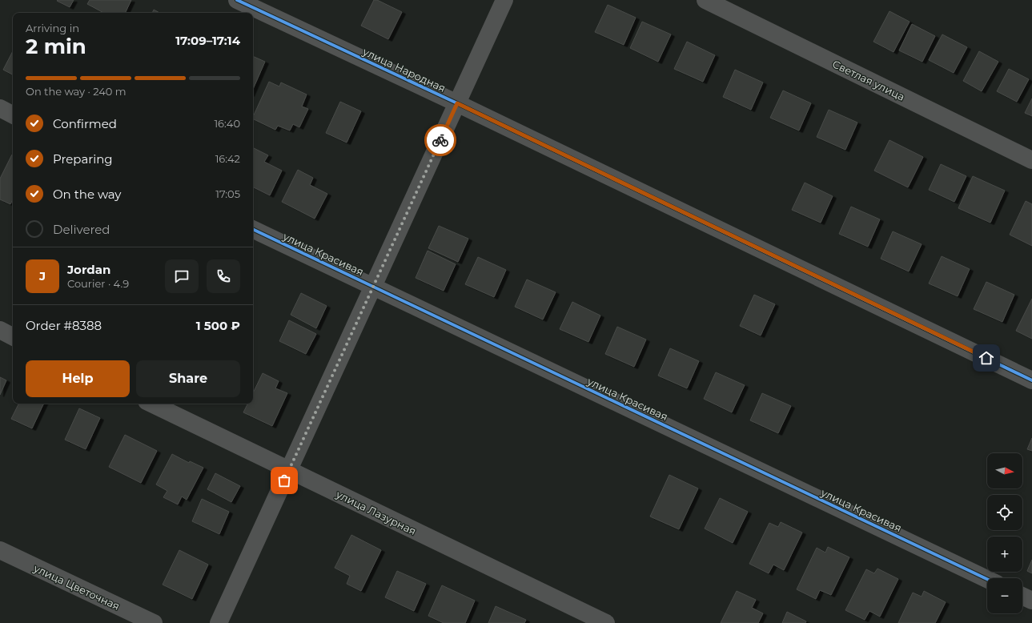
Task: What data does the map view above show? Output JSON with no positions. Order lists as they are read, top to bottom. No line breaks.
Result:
{"streets":{"street":["улица Народная","Светлая улица","улица Красивая","улица Лазурная","улица Цветочная"]},"north":"right","page":{"heading":["2 min","Arriving in","17:09–17:14"],"panel":["Jordan","Courier · 4.9","Order #8388","1 500 ₽"],"bar":"On the way · 240 m","list":[["Confirmed","16:40"],["Preparing","16:42"],["On the way","17:05"],"Delivered"],"round":"J","buttons":["Help","Share"],"map_buttons":["+","−"]}}
